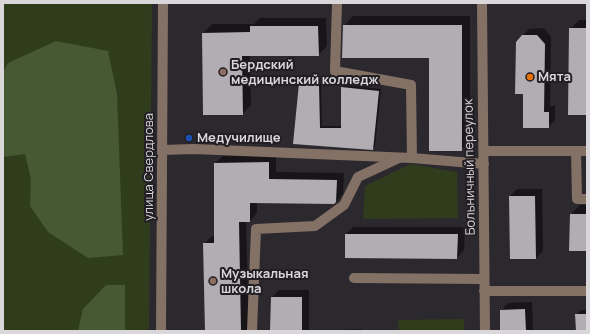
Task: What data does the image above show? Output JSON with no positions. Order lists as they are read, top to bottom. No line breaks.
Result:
{"streets":{"street":["улица Свердлова","Больничный переулок"]},"places":["Бердский медицинский колледж","Мята","Медучилище","Музыкальная школа"]}
